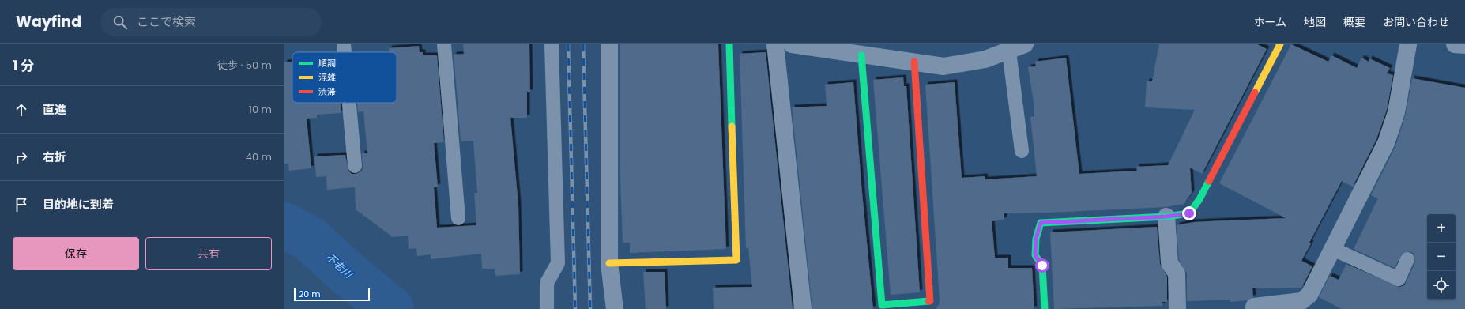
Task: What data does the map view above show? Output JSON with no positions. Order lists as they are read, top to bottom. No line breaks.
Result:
{"water":["不老川"],"legend":["順調","混雑","渋滞"],"scale_bar":"20 m","page":{"header":"Wayfind","search":"ここで検索","nav":["ホーム","地図","概要","お問い合わせ"],"heading":["1 分","徒歩 · 50 m"],"list":[["直進","10 m"],["右折","40 m"],"目的地に到着"],"map_buttons":["+","−"],"buttons":["保存","共有"],"scale":"20 m"}}
